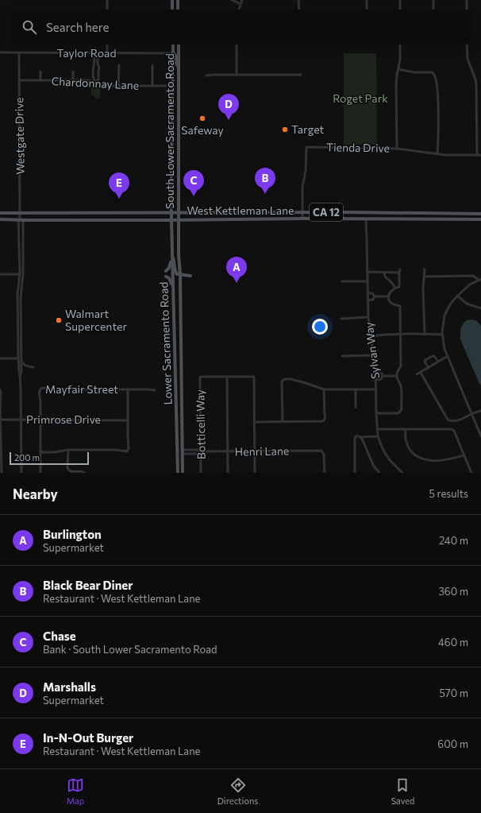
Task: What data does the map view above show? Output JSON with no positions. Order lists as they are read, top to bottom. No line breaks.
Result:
{"streets":{"main road":["South Lower Sacramento Road","West Kettleman Lane","CA 12","Lower Sacramento Road"],"street":["Taylor Road","Chardonnay Lane","Westgate Drive","Tienda Drive","Sylvan Way","Mayfair Street","Primrose Drive","Botticelli Way","Henri Lane"]},"crossings":[["Taylor Road","South Lower Sacramento Road"],["Taylor Road","Westgate Drive"],["Chardonnay Lane","Westgate Drive"],["South Lower Sacramento Road","West Kettleman Lane"],["South Lower Sacramento Road","Lower Sacramento Road"],["Westgate Drive","West Kettleman Lane"],["Tienda Drive","West Kettleman Lane"],["West Kettleman Lane","Lower Sacramento Road"],["West Kettleman Lane","Sylvan Way"],["Lower Sacramento Road","Henri Lane"],["Mayfair Street","Primrose Drive"],["Botticelli Way","Henri Lane"]],"parks":["Roget Park"],"places":["Safeway","Target","Walmart Supercenter"],"scale_bar":"200 m","page":{"search":"Search here","pins":["D","B","C","E","A"],"scale":"200 m","heading":["Nearby","5 results"],"list":[{"mark":"A","name":"Burlington","note":"Supermarket","value":"240 m"},{"mark":"B","name":"Black Bear Diner","note":"Restaurant · West Kettleman Lane","value":"360 m"},{"mark":"C","name":"Chase","note":"Bank · South Lower Sacramento Road","value":"460 m"},{"mark":"D","name":"Marshalls","note":"Supermarket","value":"570 m"},{"mark":"E","name":"In-N-Out Burger","note":"Restaurant · West Kettleman Lane","value":"600 m"}],"nav":["Map","Directions","Saved"]}}
